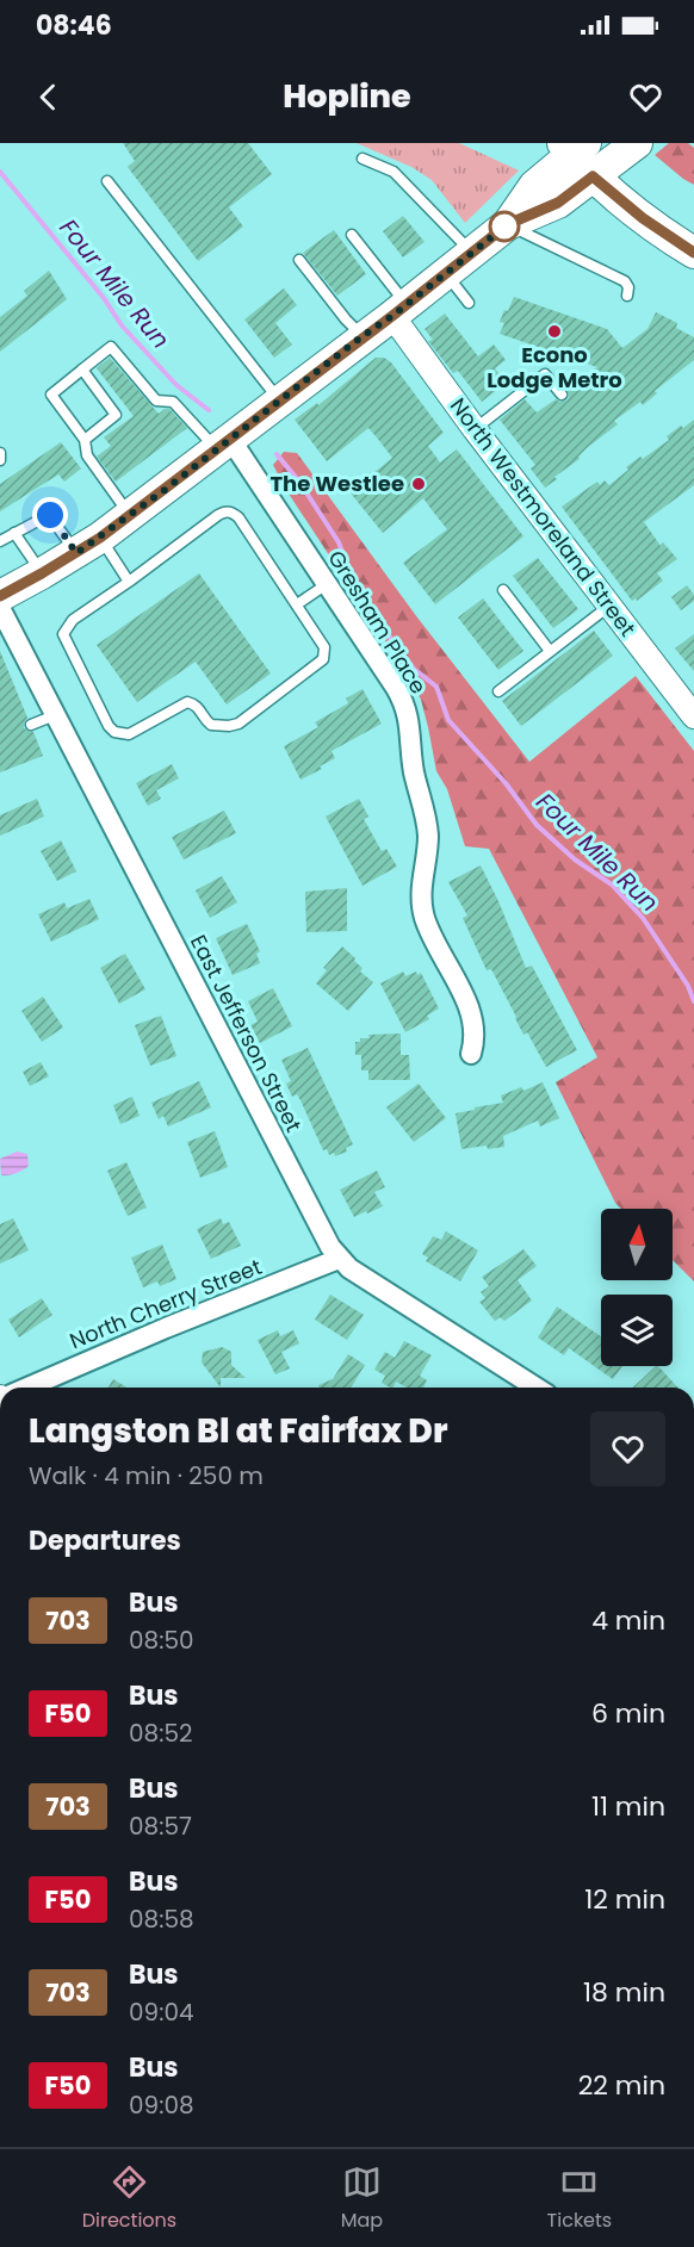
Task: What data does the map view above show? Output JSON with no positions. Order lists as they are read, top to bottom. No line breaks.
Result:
{"streets":{"street":["North Westmoreland Street","Gresham Place","East Jefferson Street","North Cherry Street"]},"crossings":[["East Jefferson Street","North Cherry Street"]],"water":["Four Mile Run"],"places":["Econo Lodge Metro","The Westlee"],"lines":["bus line 703"],"north":"top","page":{"status":"08:46","header":"Hopline","heading":[["Langston Bl at Fairfax Dr","Walk · 4 min · 250 m"],"Departures"],"list":[{"mark":"703","name":"Bus","note":"08:50","value":"4 min"},{"mark":"F50","name":"Bus","note":"08:52","value":"6 min"},{"mark":"703","name":"Bus","note":"08:57","value":"11 min"},{"mark":"F50","name":"Bus","note":"08:58","value":"12 min"},{"mark":"703","name":"Bus","note":"09:04","value":"18 min"},{"mark":"F50","name":"Bus","note":"09:08","value":"22 min"}],"tabs":["Directions","Map","Tickets"]}}
